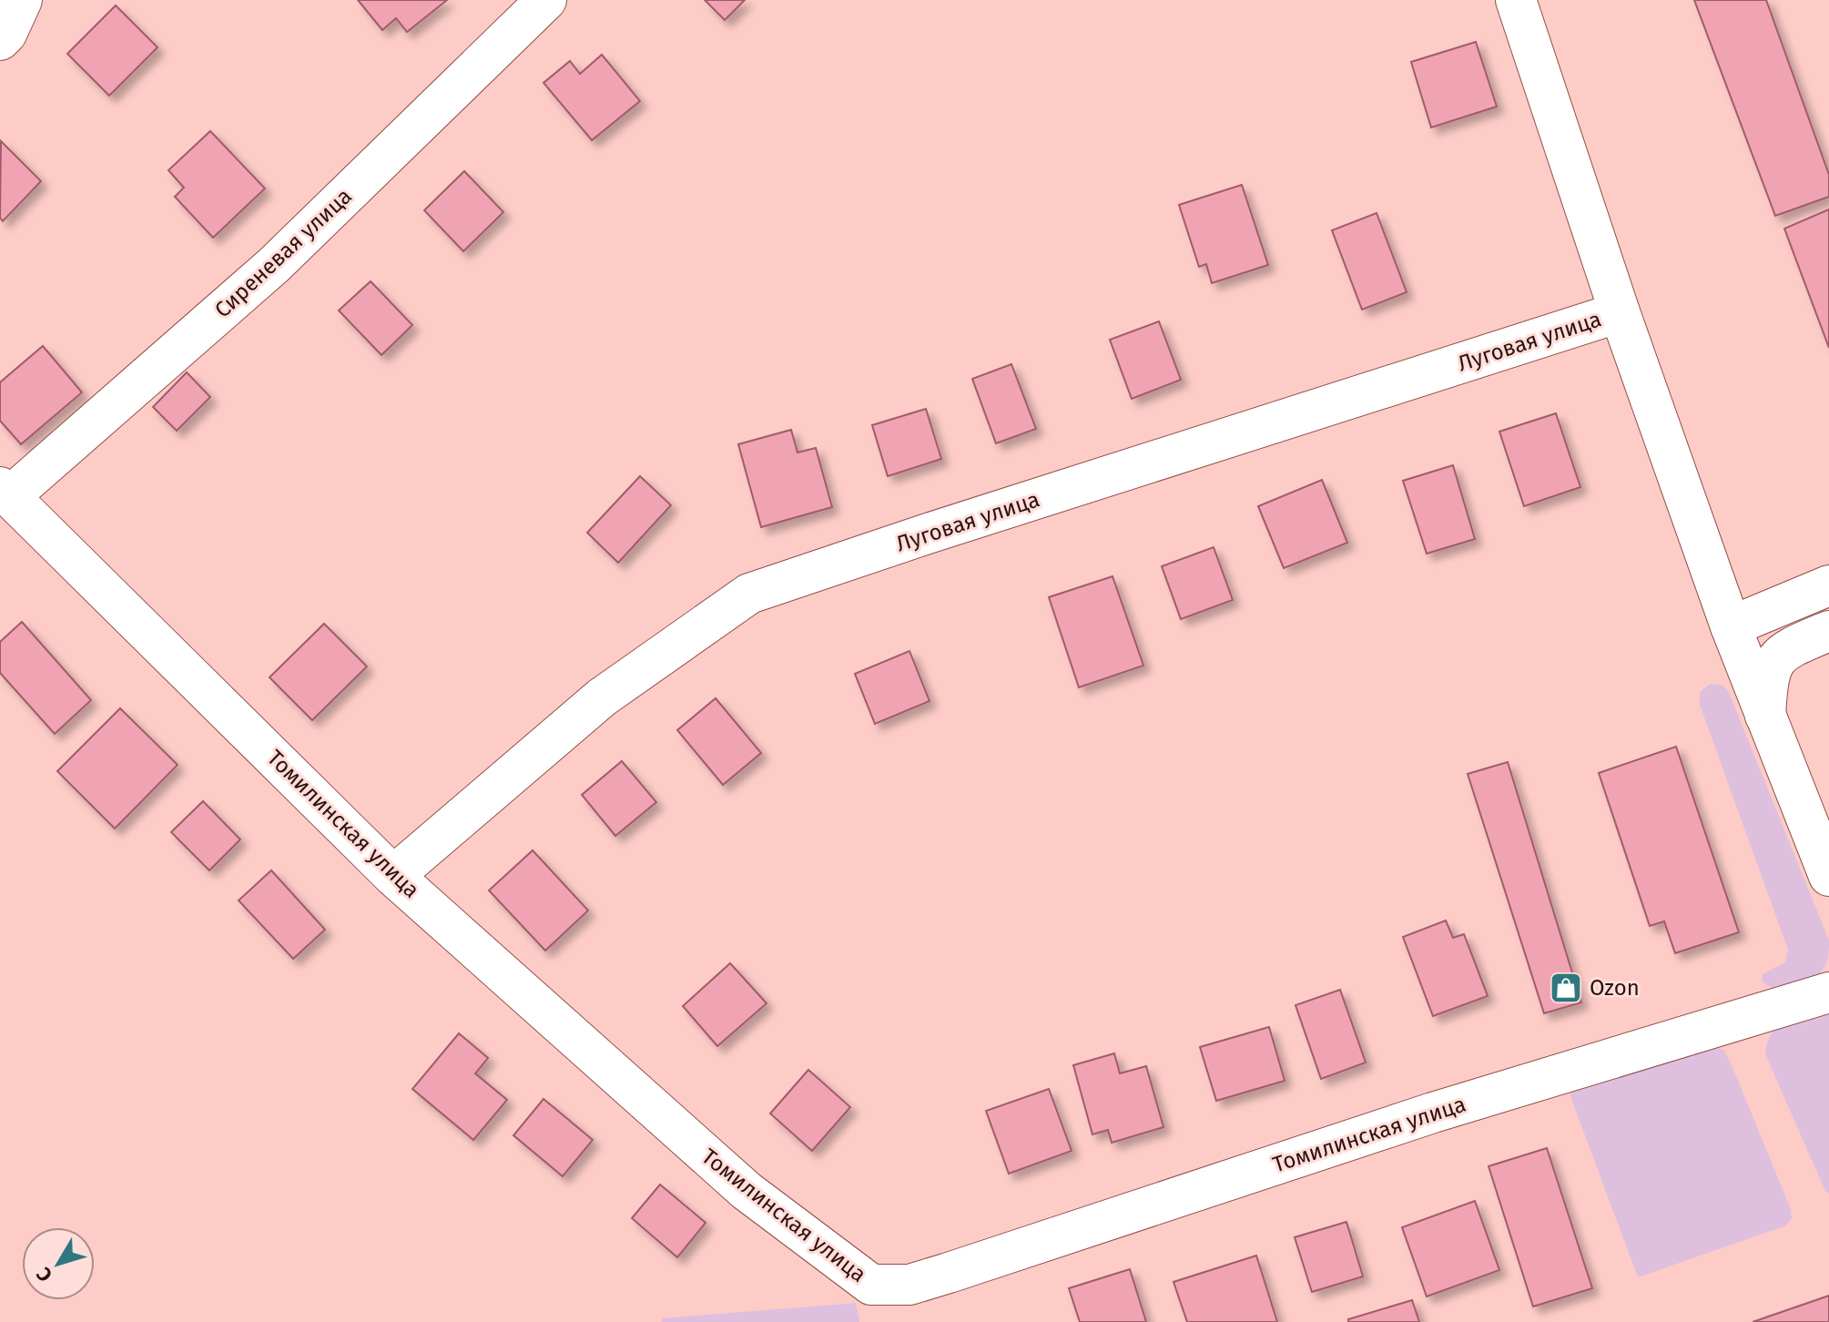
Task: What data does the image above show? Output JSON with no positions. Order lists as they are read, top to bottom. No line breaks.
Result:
{"streets":{"street":["Сиреневая улица","Луговая улица","Томилинская улица"]},"crossings":[["Сиреневая улица","Томилинская улица"],["Луговая улица","Томилинская улица"]],"places":{"shop":["Ozon"]},"north":"bottom left"}
